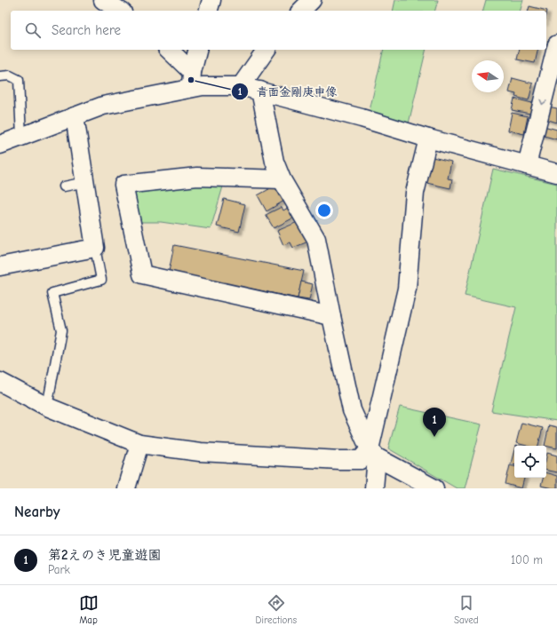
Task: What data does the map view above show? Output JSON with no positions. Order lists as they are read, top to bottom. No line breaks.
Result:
{"places":["青面金剛庚申像"],"north":"left","page":{"search":"Search here","pins":"1","heading":"Nearby","list":[{"mark":"1","name":"第2えのき児童遊園","note":"Park","value":"100 m"}],"nav":["Map","Directions","Saved"]}}
